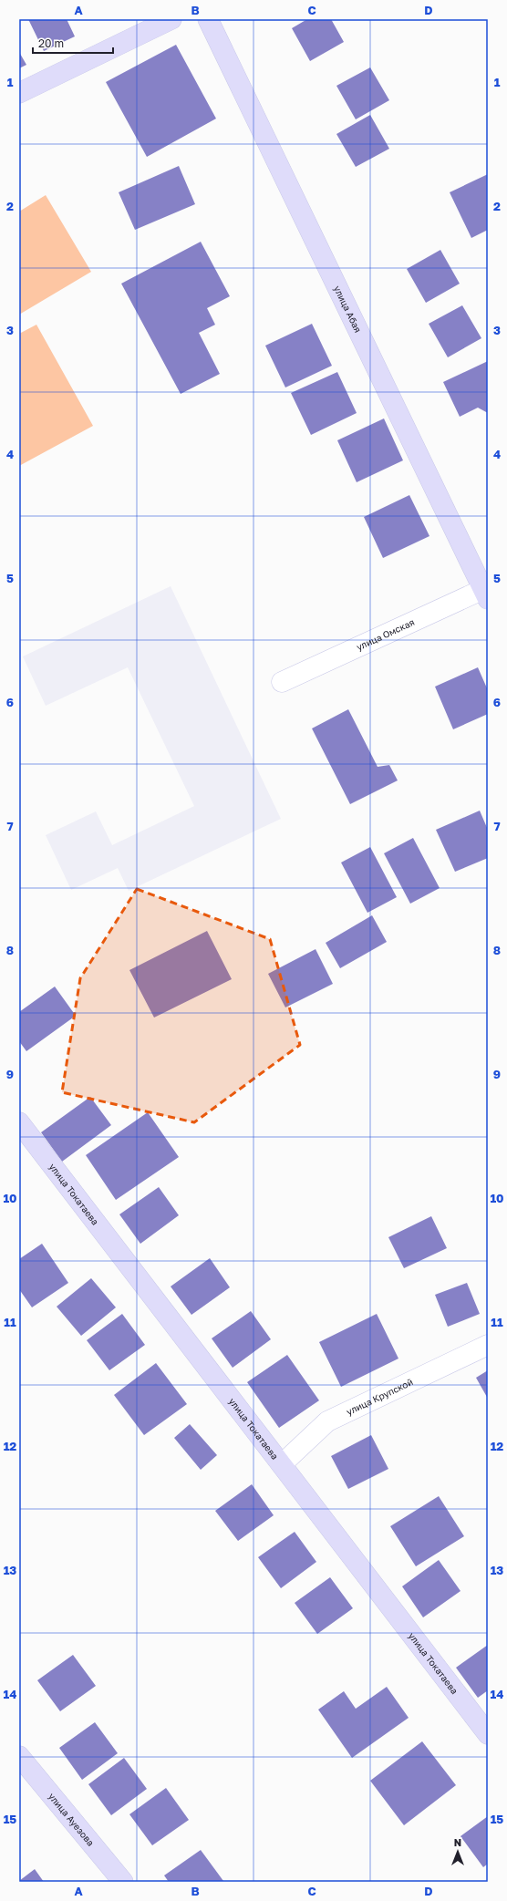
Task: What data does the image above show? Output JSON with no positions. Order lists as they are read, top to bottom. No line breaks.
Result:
{"streets":{"street":["улица Абая","улица Омская","улица Токатаева","улица Крупской","улица Ауезова"]},"crossings":[["улица Абая","улица Омская"],["улица Токатаева","улица Крупской"]],"scale_bar":"20 m","north":"top","grid":{"columns":["A","B","C","D"],"rows":["1","2","3","4","5","6","7","8","9","10","11","12","13","14","15"]}}
